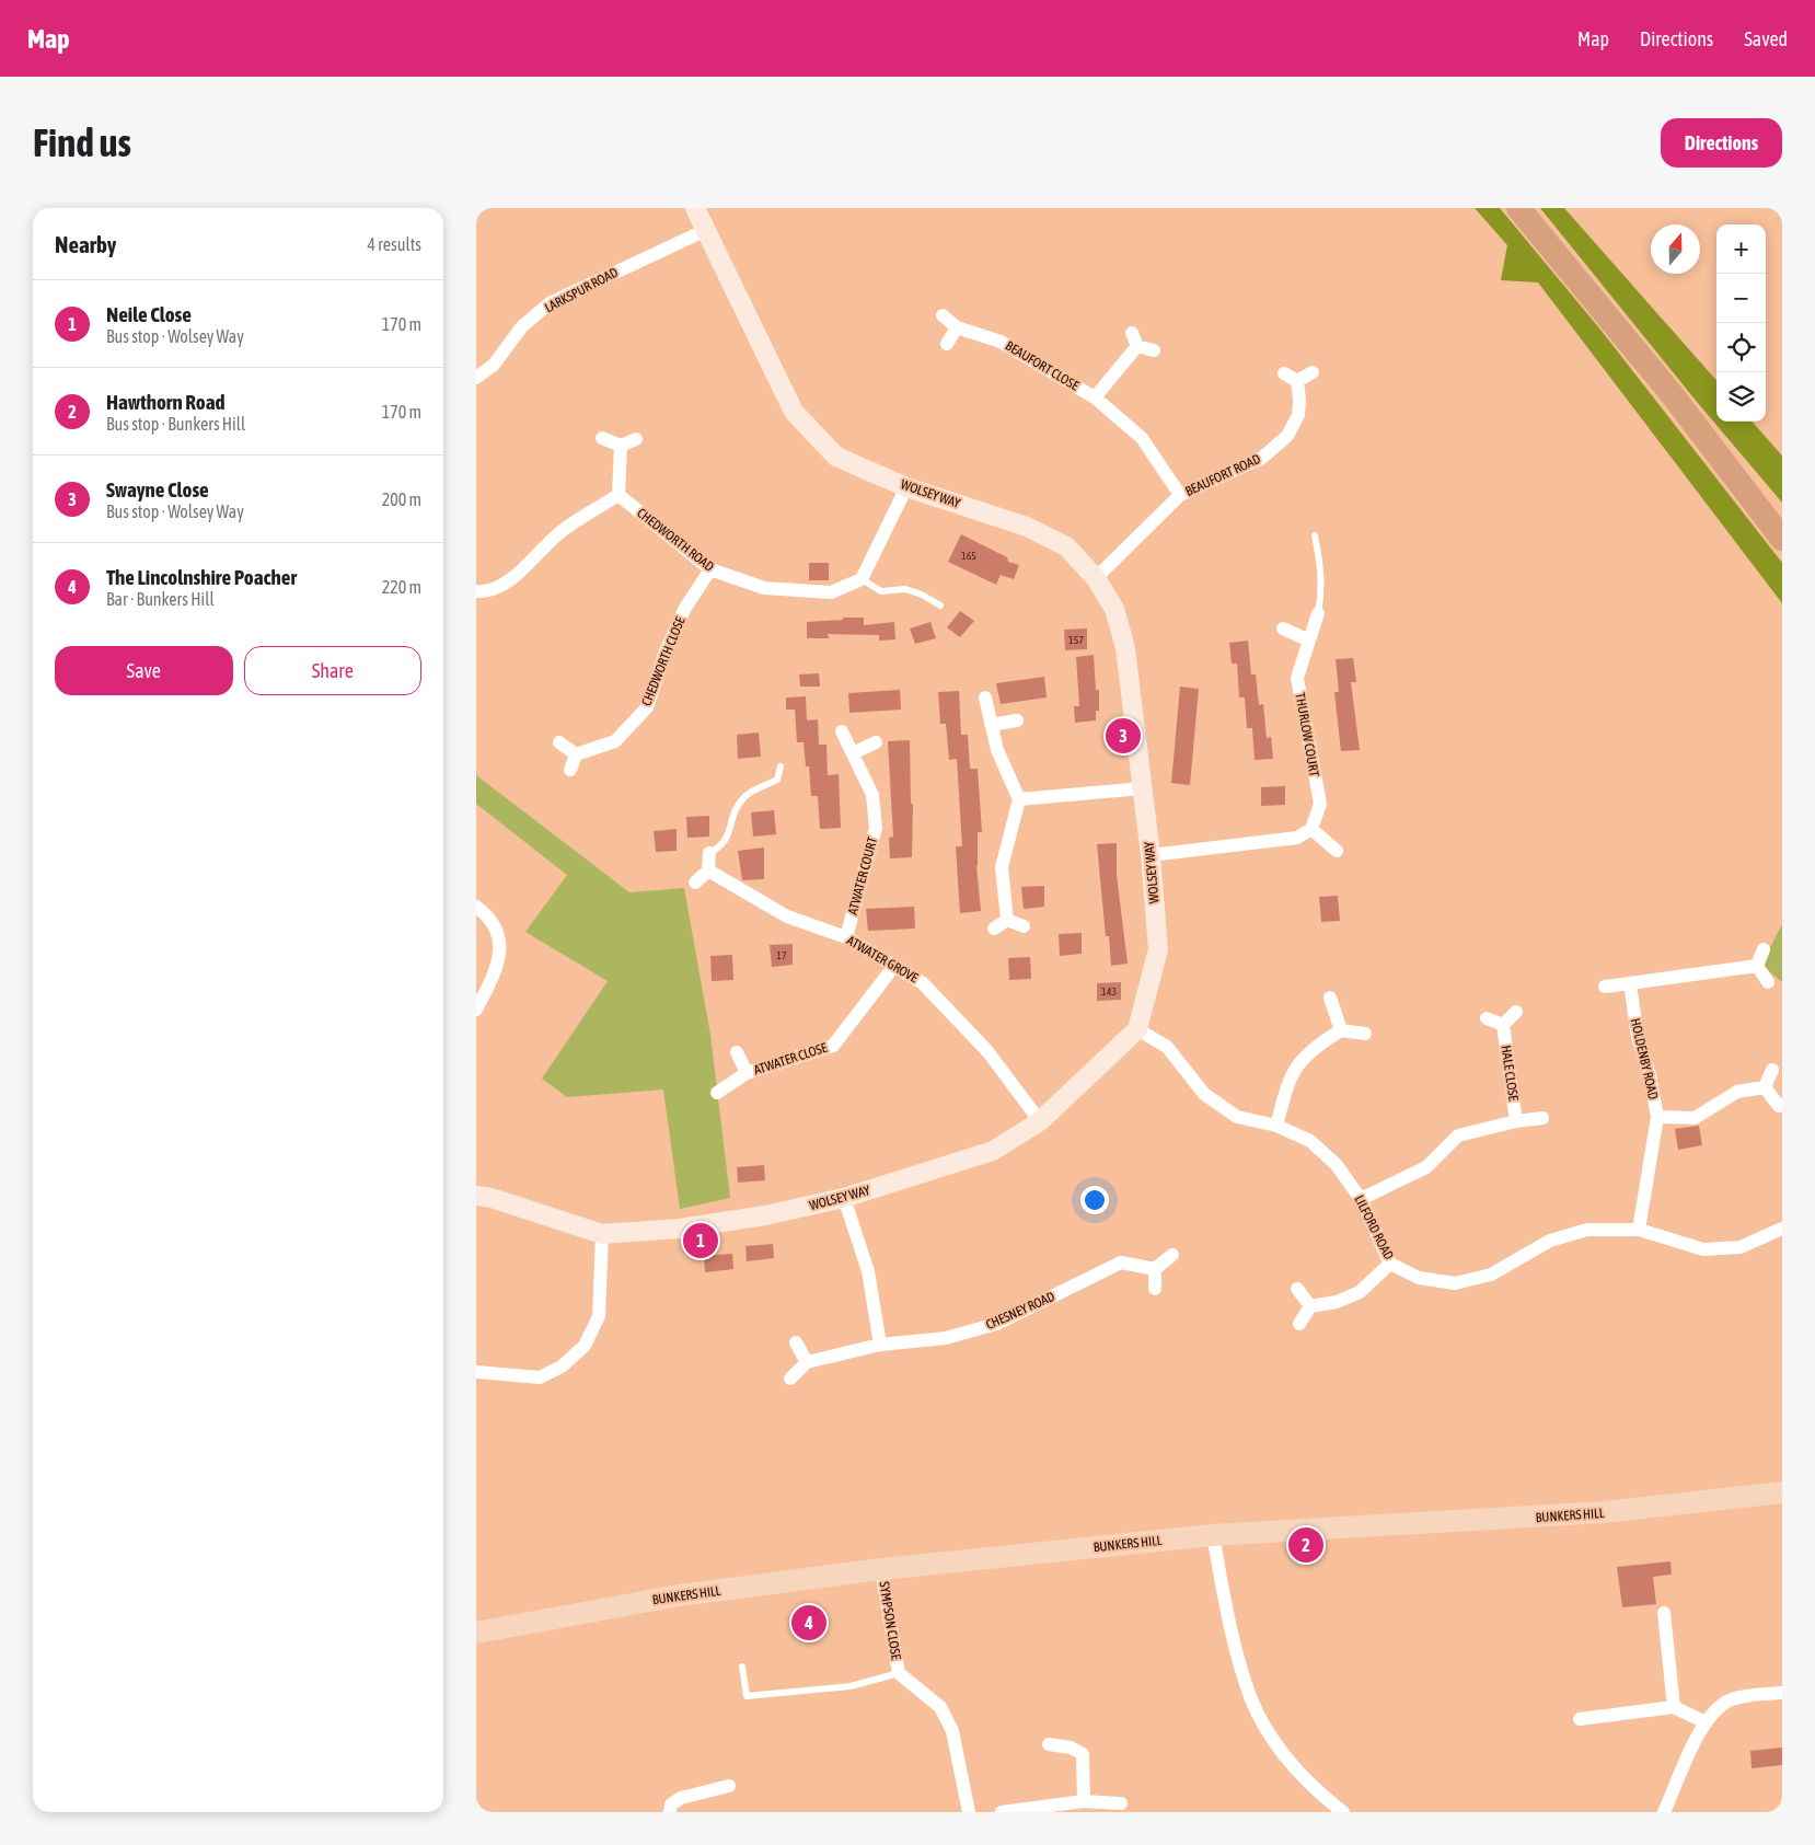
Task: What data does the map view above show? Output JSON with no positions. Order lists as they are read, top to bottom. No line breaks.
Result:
{"streets":{"main road":["BUNKERS HILL"],"street":["LARKSPUR ROAD","BEAUFORT CLOSE","BEAUFORT ROAD","WOLSEY WAY","CHEDWORTH ROAD","CHEDWORTH CLOSE","THURLOW COURT","ATWATER COURT","ATWATER GROVE","ATWATER CLOSE","HOLDENBY ROAD","HALE CLOSE","LILFORD ROAD","CHESNEY ROAD","SYMPSON CLOSE"]},"crossings":[["LARKSPUR ROAD","WOLSEY WAY"],["BEAUFORT CLOSE","BEAUFORT ROAD"],["BEAUFORT ROAD","WOLSEY WAY"],["WOLSEY WAY","ATWATER GROVE"],["WOLSEY WAY","LILFORD ROAD"],["CHEDWORTH ROAD","CHEDWORTH CLOSE"],["ATWATER COURT","ATWATER GROVE"],["ATWATER GROVE","ATWATER CLOSE"],["HOLDENBY ROAD","LILFORD ROAD"],["HALE CLOSE","LILFORD ROAD"],["BUNKERS HILL","SYMPSON CLOSE"]],"house_numbers":["165","157","17","143"],"north":"top","page":{"header":"Map","nav":["Map","Directions","Saved"],"buttons":["Directions",["Save","Share"]],"title":"Find us","heading":["Nearby","4 results"],"map_buttons":["+","−"],"list":[{"mark":"1","name":"Neile Close","note":"Bus stop · Wolsey Way","value":"170 m"},{"mark":"2","name":"Hawthorn Road","note":"Bus stop · Bunkers Hill","value":"170 m"},{"mark":"3","name":"Swayne Close","note":"Bus stop · Wolsey Way","value":"200 m"},{"mark":"4","name":"The Lincolnshire Poacher","note":"Bar · Bunkers Hill","value":"220 m"}],"pins":["3","1","2","4"]}}
